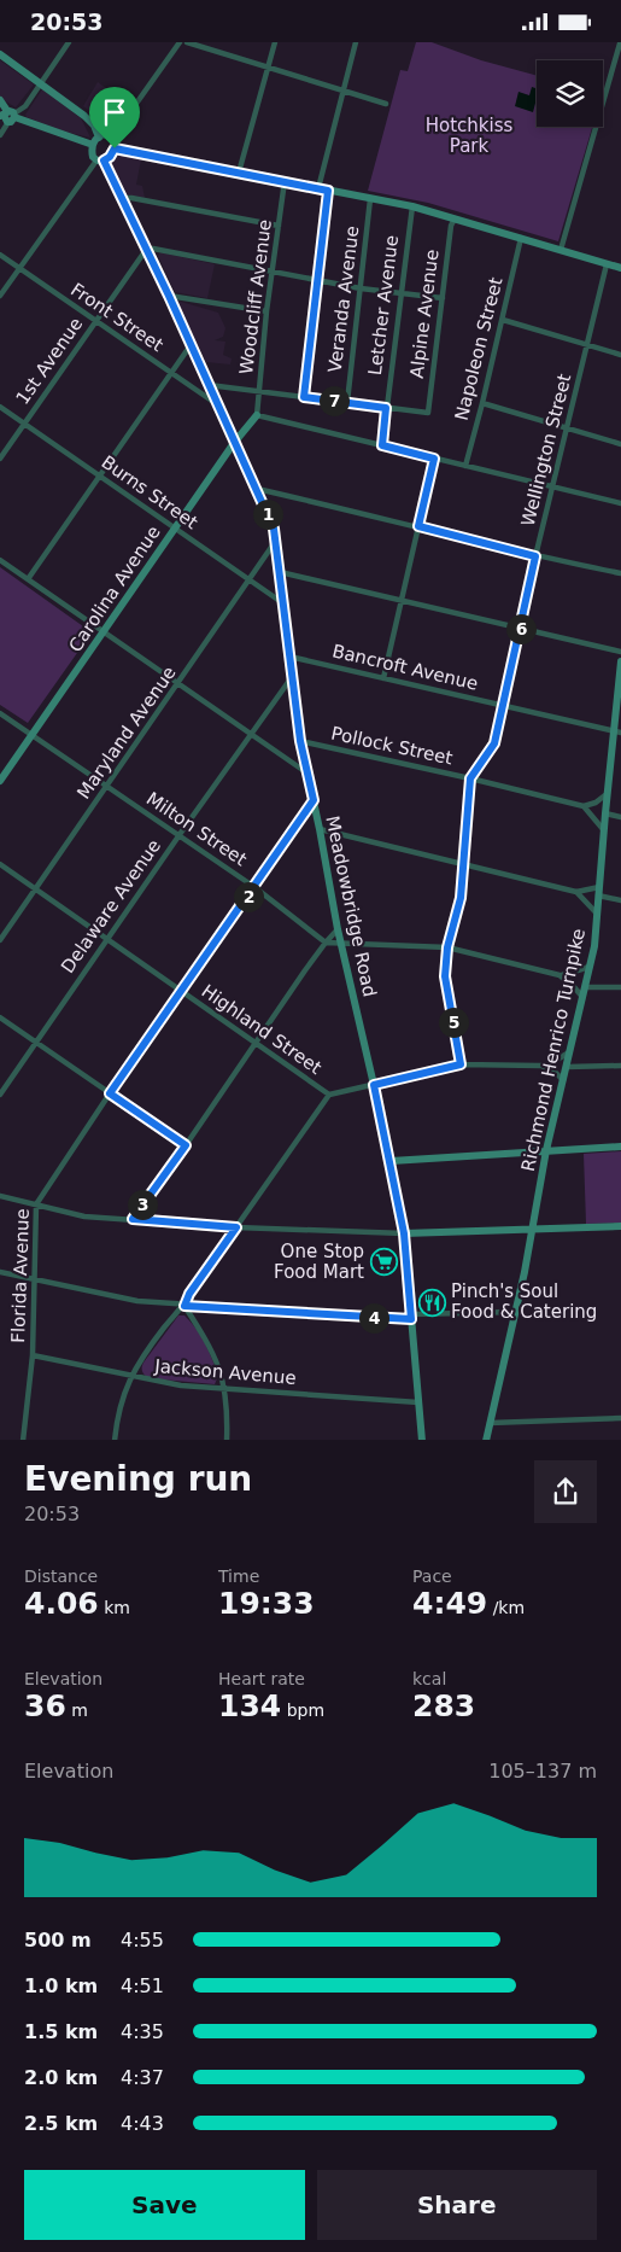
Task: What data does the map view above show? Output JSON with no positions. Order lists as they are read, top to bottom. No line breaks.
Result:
{"streets":{"main road":["Carolina Avenue","Meadowbridge Road","Richmond Henrico Turnpike"],"street":["Woodcliff Avenue","Veranda Avenue","Letcher Avenue","Alpine Avenue","Front Street","Napoleon Street","1st Avenue","Wellington Street","Burns Street","Bancroft Avenue","Maryland Avenue","Pollock Street","Milton Street","Delaware Avenue","Highland Street","Florida Avenue","Jackson Avenue"]},"crossings":[["Woodcliff Avenue","Carolina Avenue"],["Letcher Avenue","Alpine Avenue"],["Front Street","1st Avenue"],["Front Street","Meadowbridge Road"],["1st Avenue","Burns Street"],["1st Avenue","Meadowbridge Road"],["Wellington Street","Bancroft Avenue"],["Wellington Street","Pollock Street"],["Burns Street","Carolina Avenue"],["Burns Street","Maryland Avenue"],["Burns Street","Meadowbridge Road"],["Carolina Avenue","Milton Street"],["Carolina Avenue","Meadowbridge Road"],["Bancroft Avenue","Meadowbridge Road"],["Bancroft Avenue","Richmond Henrico Turnpike"],["Maryland Avenue","Milton Street"],["Maryland Avenue","Meadowbridge Road"],["Maryland Avenue","Highland Street"],["Pollock Street","Meadowbridge Road"],["Milton Street","Delaware Avenue"],["Milton Street","Florida Avenue"],["Delaware Avenue","Meadowbridge Road"],["Delaware Avenue","Highland Street"],["Meadowbridge Road","Florida Avenue"],["Meadowbridge Road","Jackson Avenue"],["Highland Street","Florida Avenue"],["Florida Avenue","Jackson Avenue"]],"parks":["Hotchkiss Park"],"places":{"supermarket":["One Stop Food Mart"],"restaurant":["Pinch's Soul Food & Catering"]},"page":{"status":"20:53","pins":["7","1","6","2","5","3","4"],"heading":["Evening run","20:53"],"stats":[["Distance","4.06 km"],["Time","19:33"],["Pace","4:49 /km"],["Elevation","36 m"],["Heart rate","134 bpm"],["kcal","283"]],"chart":["Elevation","105–137 m"],"list":[{"name":"500 m","note":"4:55"},{"name":"1.0 km","note":"4:51"},{"name":"1.5 km","note":"4:35"},{"name":"2.0 km","note":"4:37"},{"name":"2.5 km","note":"4:43"}],"buttons":["Save","Share"]}}
